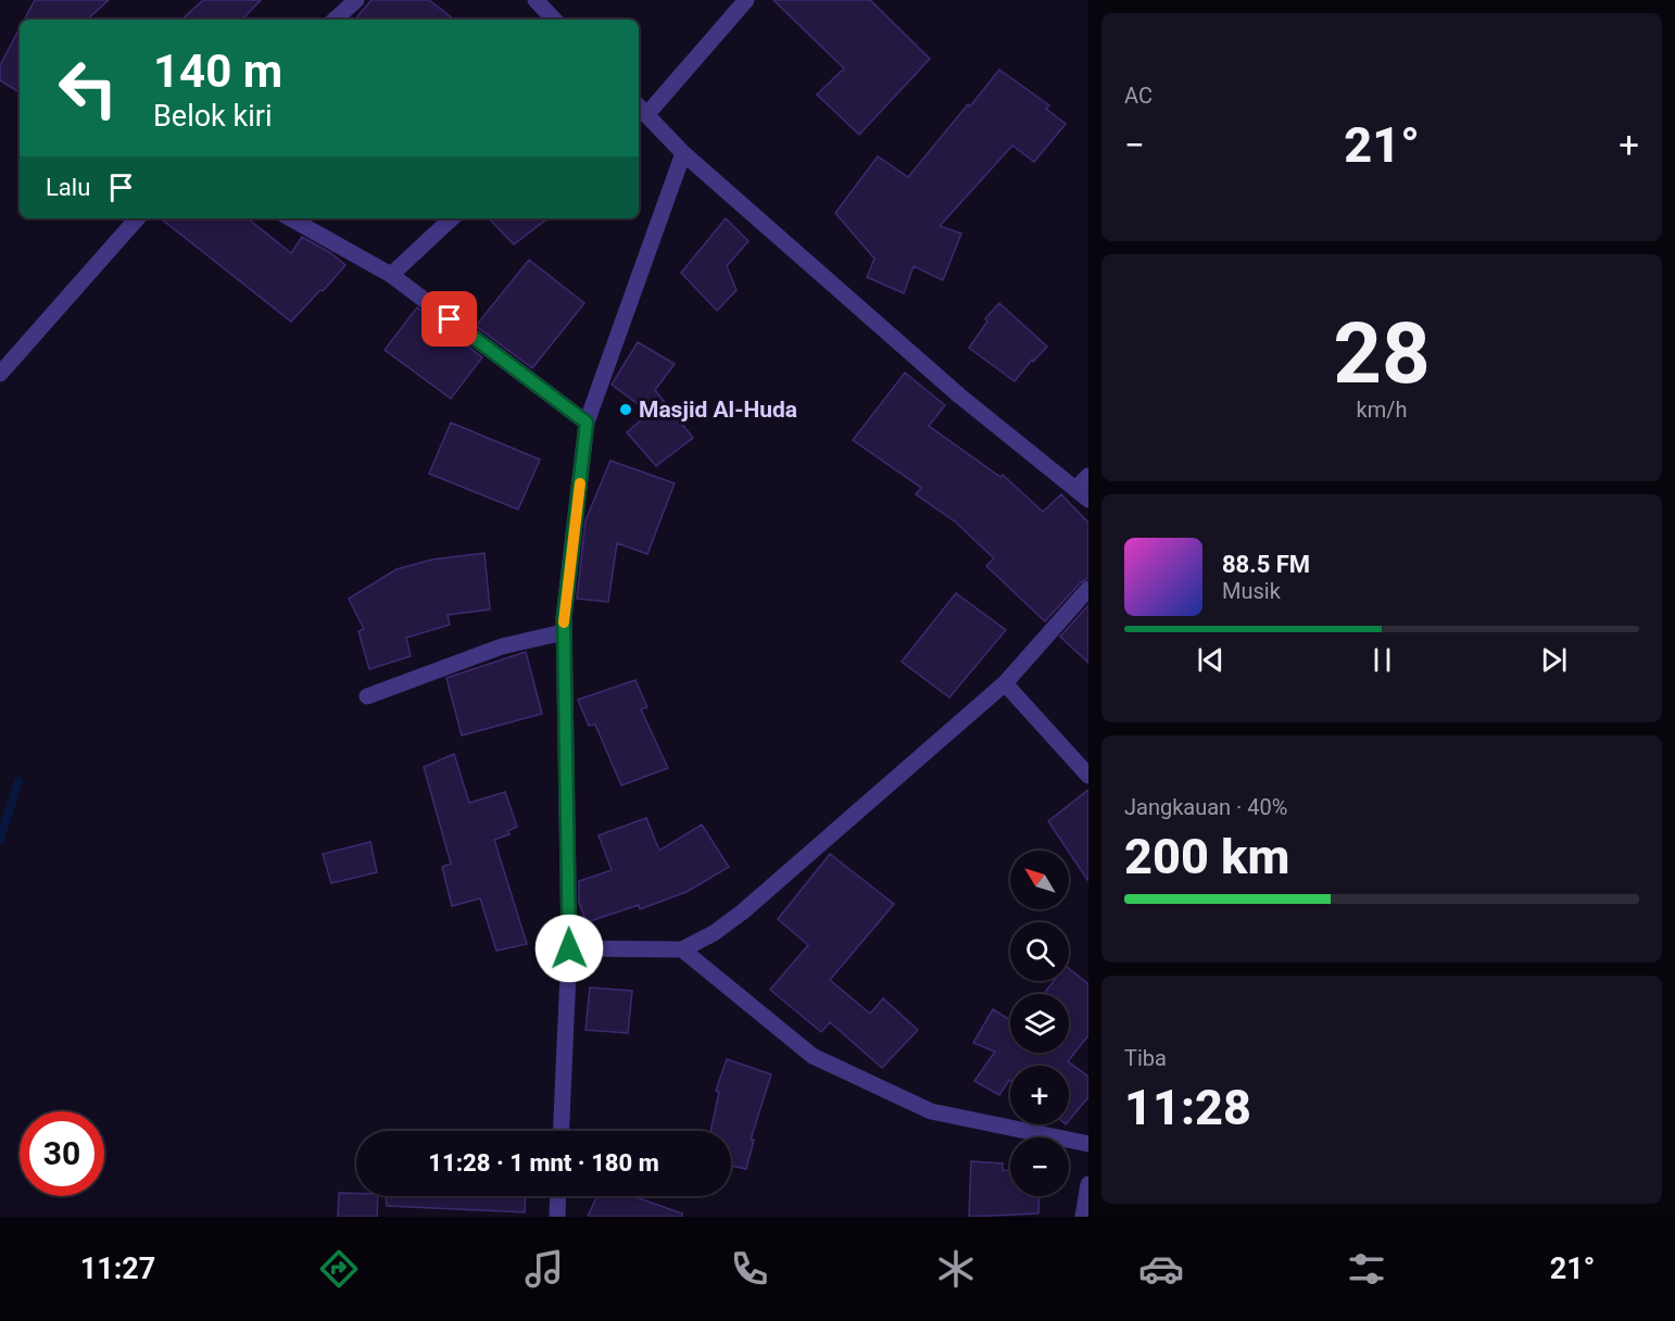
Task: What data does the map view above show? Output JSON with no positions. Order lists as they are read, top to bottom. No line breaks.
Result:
{"places":["Masjid Al-Huda"],"north":"top left","page":{"tile":["AC",["28","km/h"],["Jangkauan · 40%","200 km"],["Tiba","11:28"]],"turn":["140 m","Belok kiri"],"heat":["−","21°","+"],"then":"Lalu","song":["88.5 FM","Musik"],"map_buttons":["+","−"],"limit":"30","trip":"11:28 · 1 mnt · 180 m","tabs":["11:27","21°"]}}
